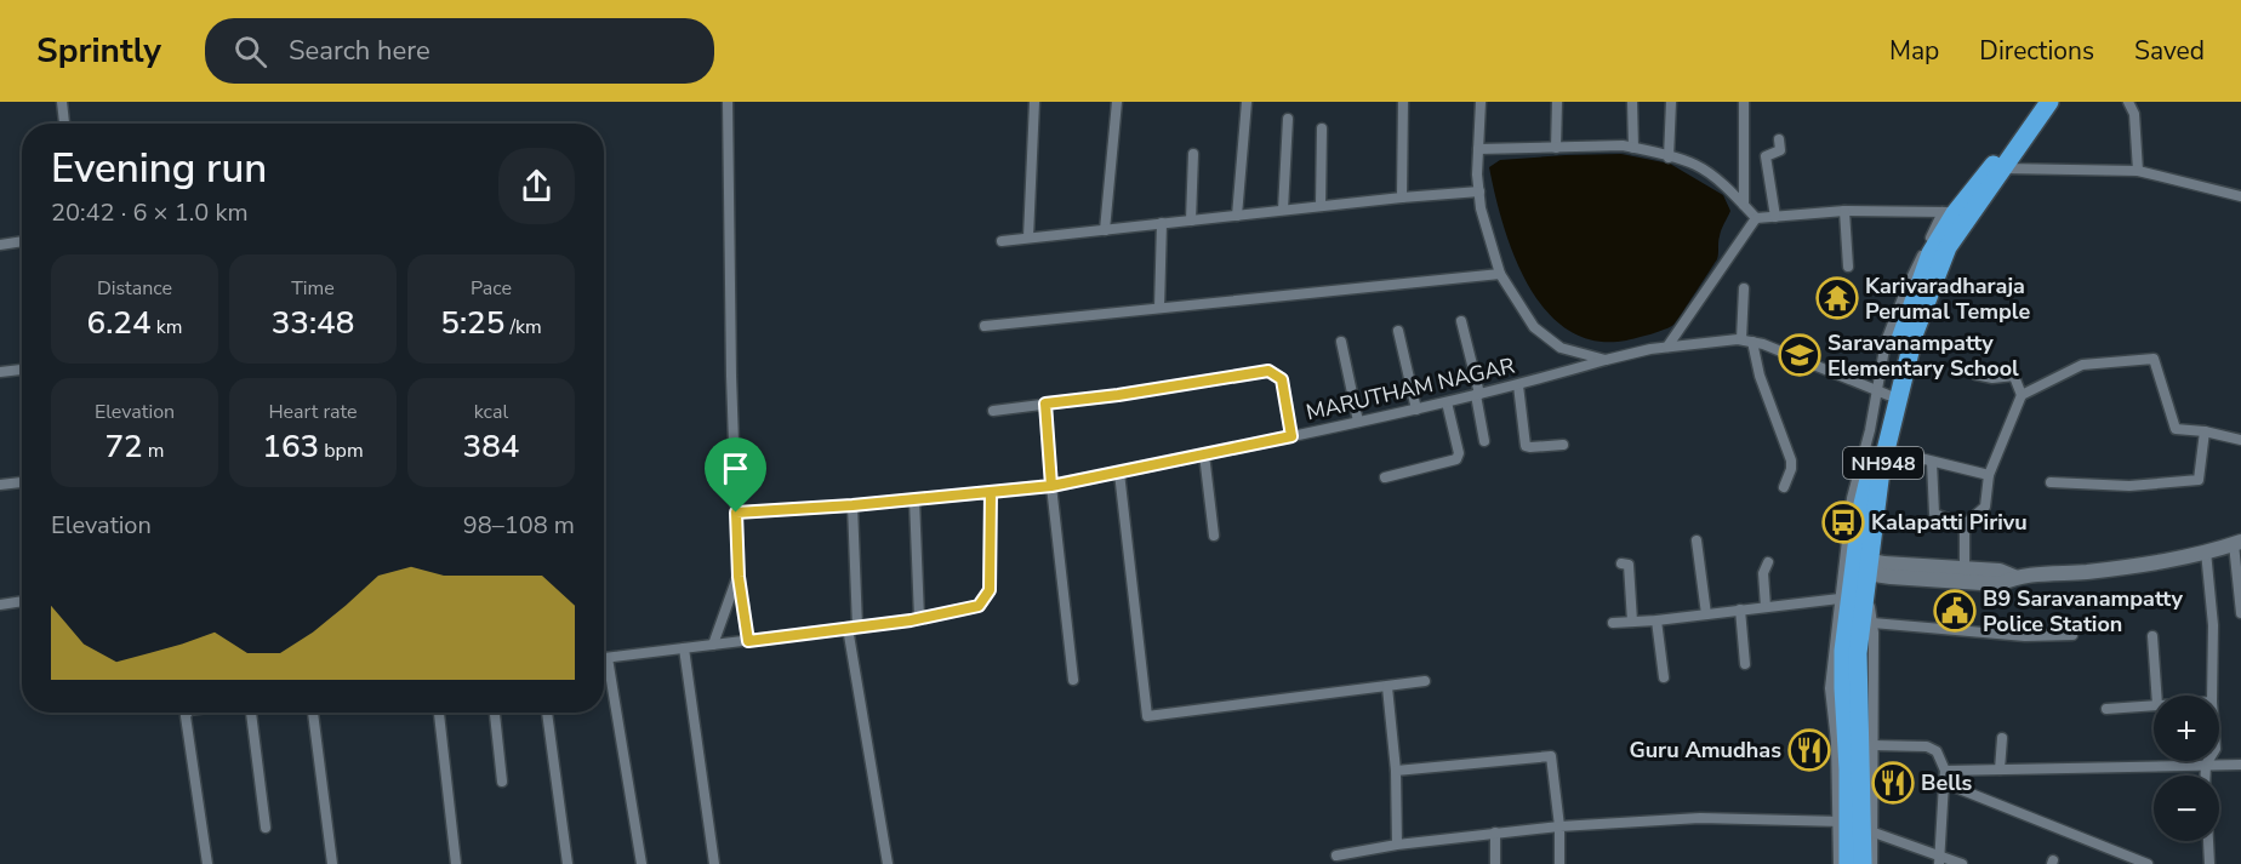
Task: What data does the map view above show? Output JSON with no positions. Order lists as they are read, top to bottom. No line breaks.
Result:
{"streets":{"highway":["NH948"],"street":["MARUTHAM NAGAR"]},"places":{"temple":["Karivaradharaja Perumal Temple"],"school or university":["Saravanampatty Elementary School"],"bus stop":["Kalapatti Pirivu"],"public building":["B9 Saravanampatty Police Station"],"restaurant":["Guru Amudhas","Bells"]},"page":{"header":"Sprintly","search":"Search here","nav":["Map","Directions","Saved"],"heading":["Evening run","20:42 · 6 × 1.0 km"],"stats":[["Distance","6.24 km"],["Time","33:48"],["Pace","5:25 /km"],["Elevation","72 m"],["Heart rate","163 bpm"],["kcal","384"]],"chart":["Elevation","98–108 m"],"map_buttons":["+","−"]}}
